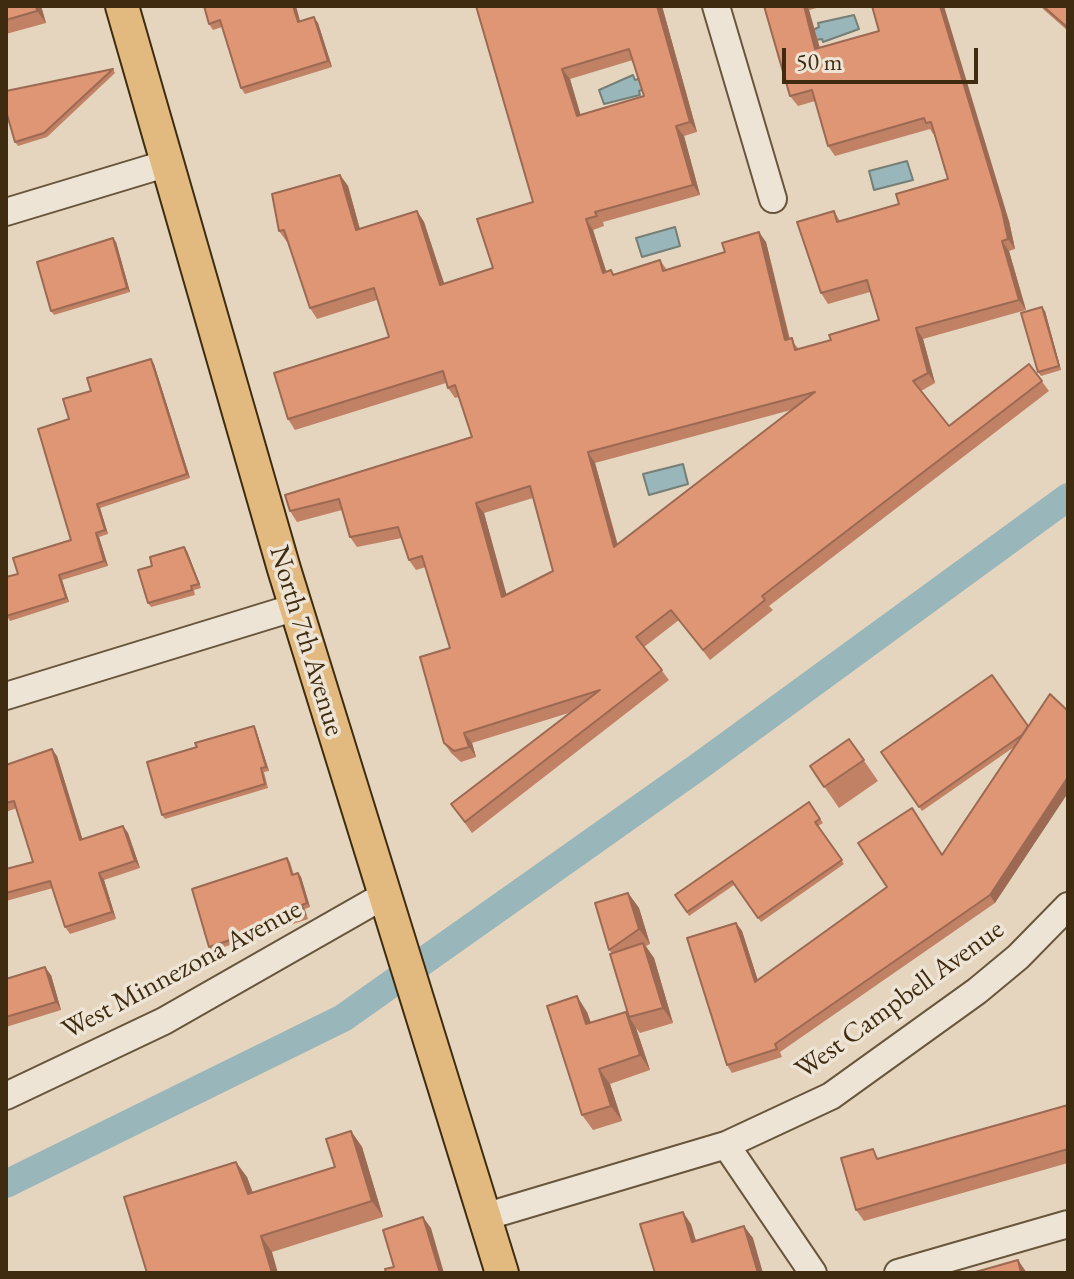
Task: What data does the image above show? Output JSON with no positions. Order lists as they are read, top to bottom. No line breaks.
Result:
{"streets":{"main road":["North 7th Avenue"],"street":["West Minnezona Avenue","West Campbell Avenue"]},"crossings":[["North 7th Avenue","West Minnezona Avenue"],["North 7th Avenue","West Campbell Avenue"]],"scale_bar":"50 m"}
